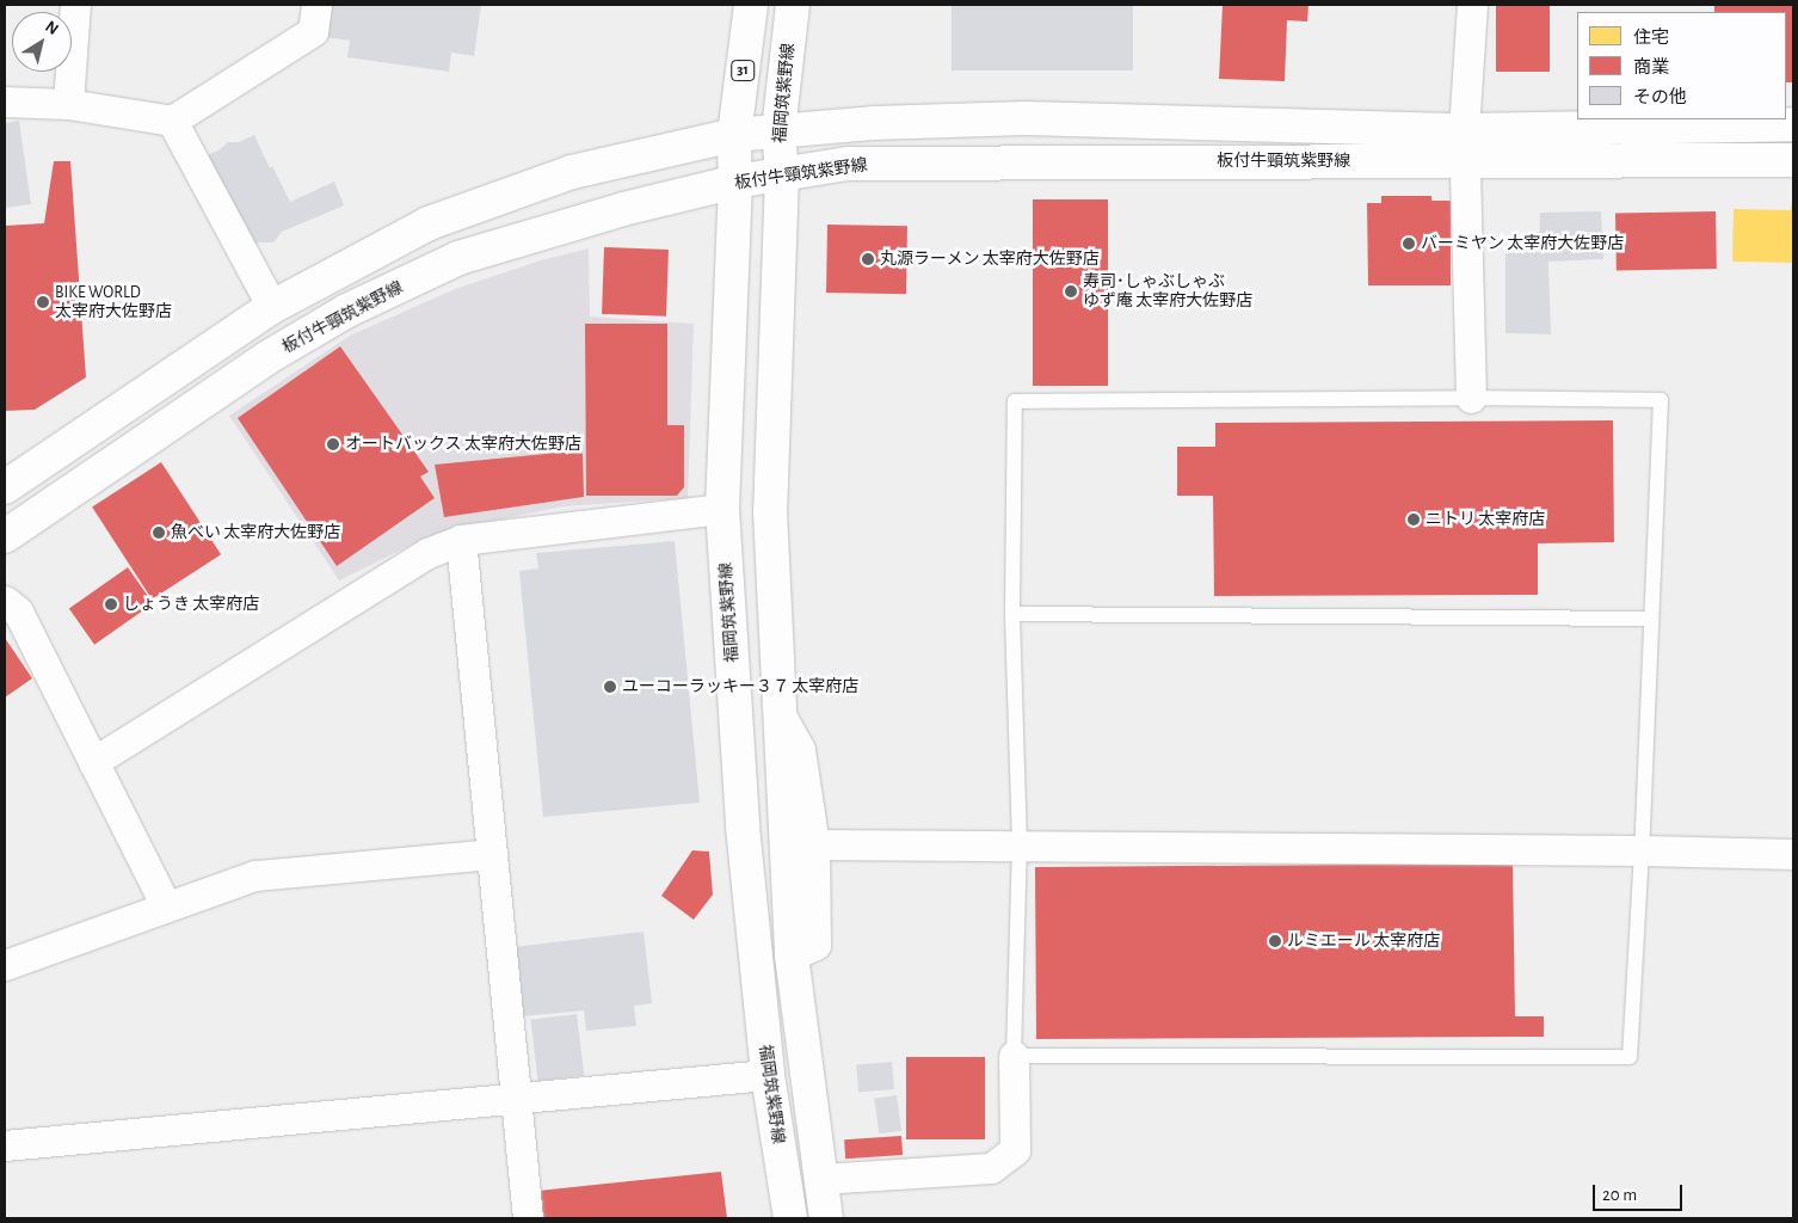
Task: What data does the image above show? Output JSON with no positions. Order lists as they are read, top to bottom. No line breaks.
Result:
{"streets":{"main road":["31","福岡筑紫野線","板付牛頸筑紫野線"]},"crossings":[["福岡筑紫野線","板付牛頸筑紫野線"]],"places":["バーミヤン 太宰府大佐野店","丸源ラーメン 太宰府大佐野店","寿司･しゃぶしゃぶ ゆず庵 太宰府大佐野店","BIKE WORLD 太宰府大佐野店","オートバックス 太宰府大佐野店","ニトリ 太宰府店","魚べい 太宰府大佐野店","しょうき 太宰府店","ユーコーラッキー３７ 太宰府店","ルミエール 太宰府店"],"legend":["住宅","商業","その他"],"scale_bar":"20 m","north":"top right"}
